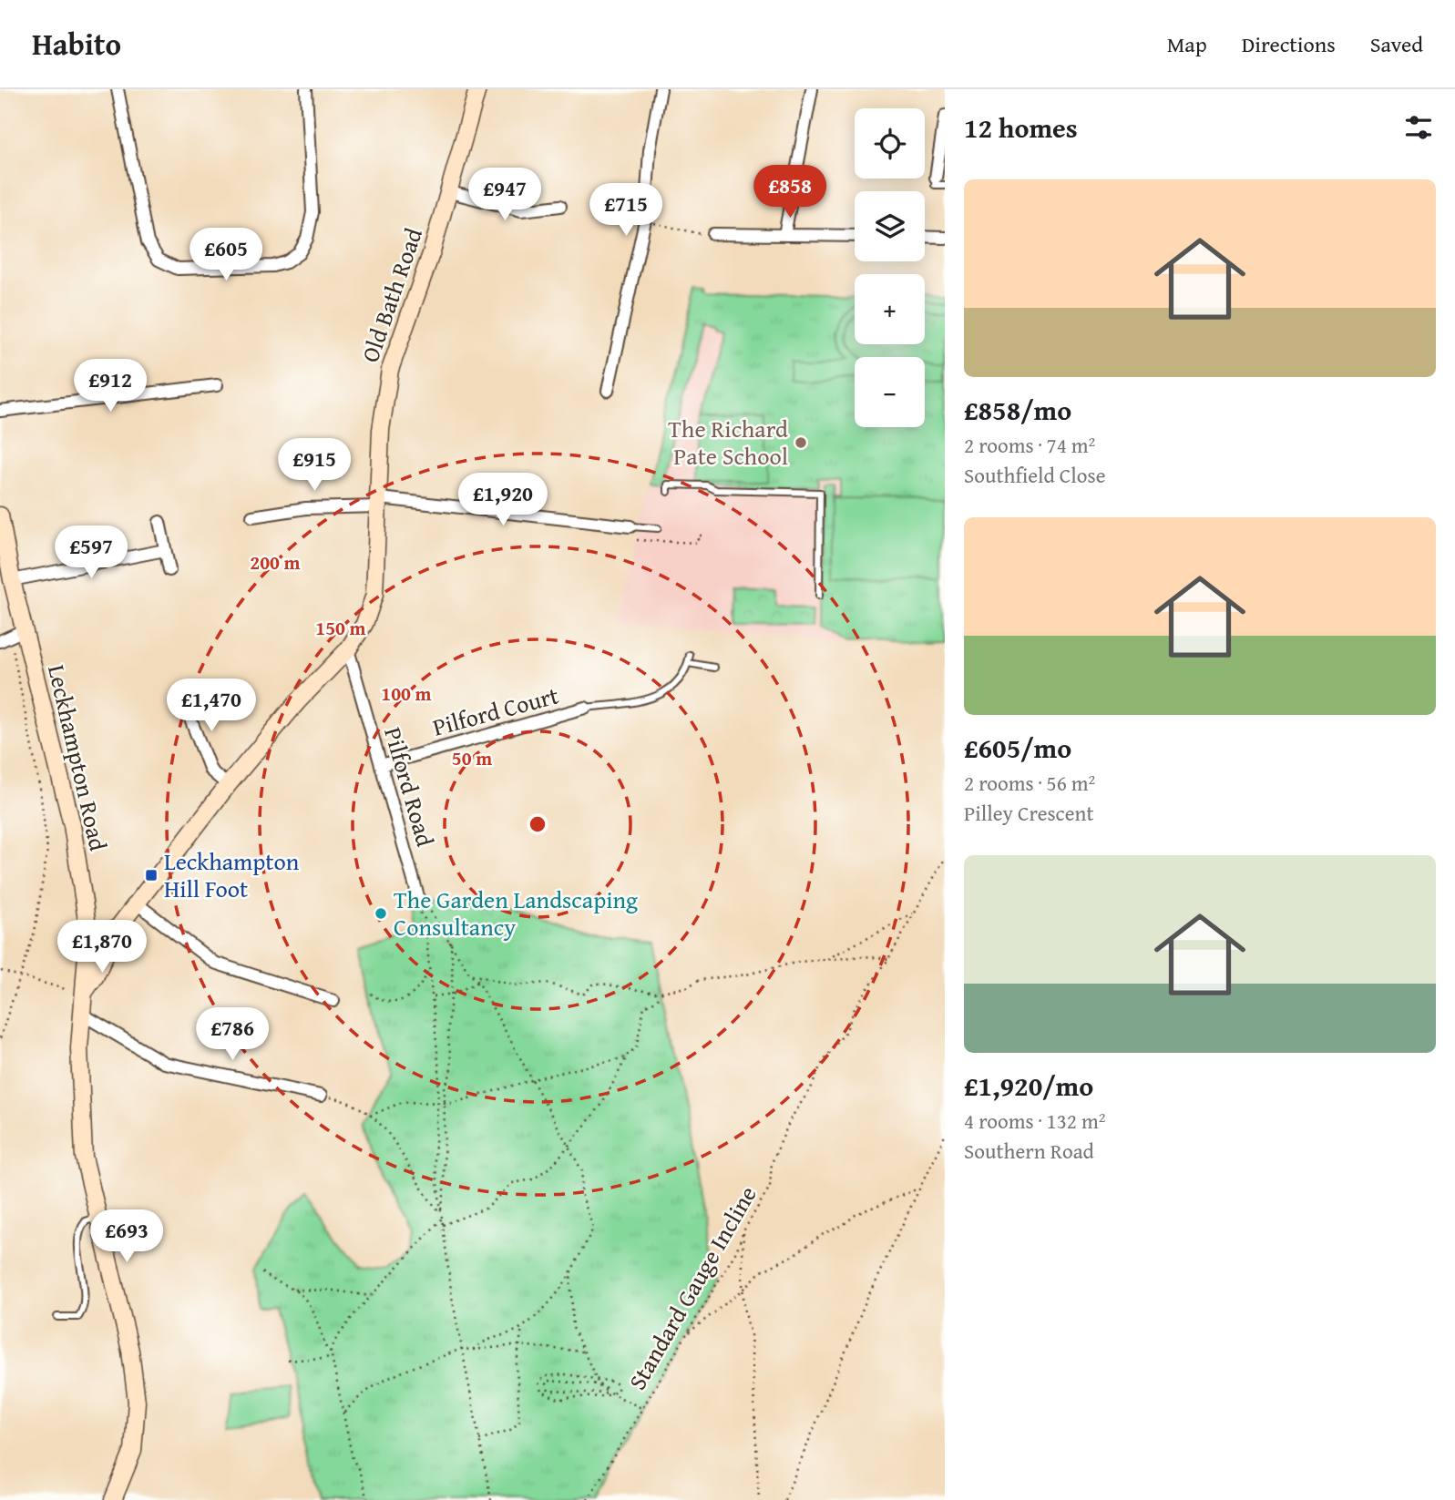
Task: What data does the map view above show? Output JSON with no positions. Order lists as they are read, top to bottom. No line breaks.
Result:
{"streets":{"street":["Old Bath Road","Pilford Court","Leckhampton Road","Pilford Road"],"path":["Standard Gauge Incline"]},"crossings":[["Old Bath Road","Leckhampton Road"],["Old Bath Road","Pilford Road"],["Pilford Court","Pilford Road"]],"places":{"other":["The Richard Pate School","The Garden Landscaping Consultancy"],"transit":["Leckhampton Hill Foot"]},"page":{"header":"Habito","nav":["Map","Directions","Saved"],"heading":"12 homes","map_buttons":["+","−"],"price":["£858","£947","£715","£605","£912","£915","£1,920","£597","£1,470","£1,870","£786","£693"],"list":[{"name":"£858/mo","note":"2 rooms · 74 m² · Southfield Close"},{"name":"£605/mo","note":"2 rooms · 56 m² · Pilley Crescent"},{"name":"£1,920/mo","note":"4 rooms · 132 m² · Southern Road"}]},"rings":["200 m","150 m","100 m","50 m"]}
